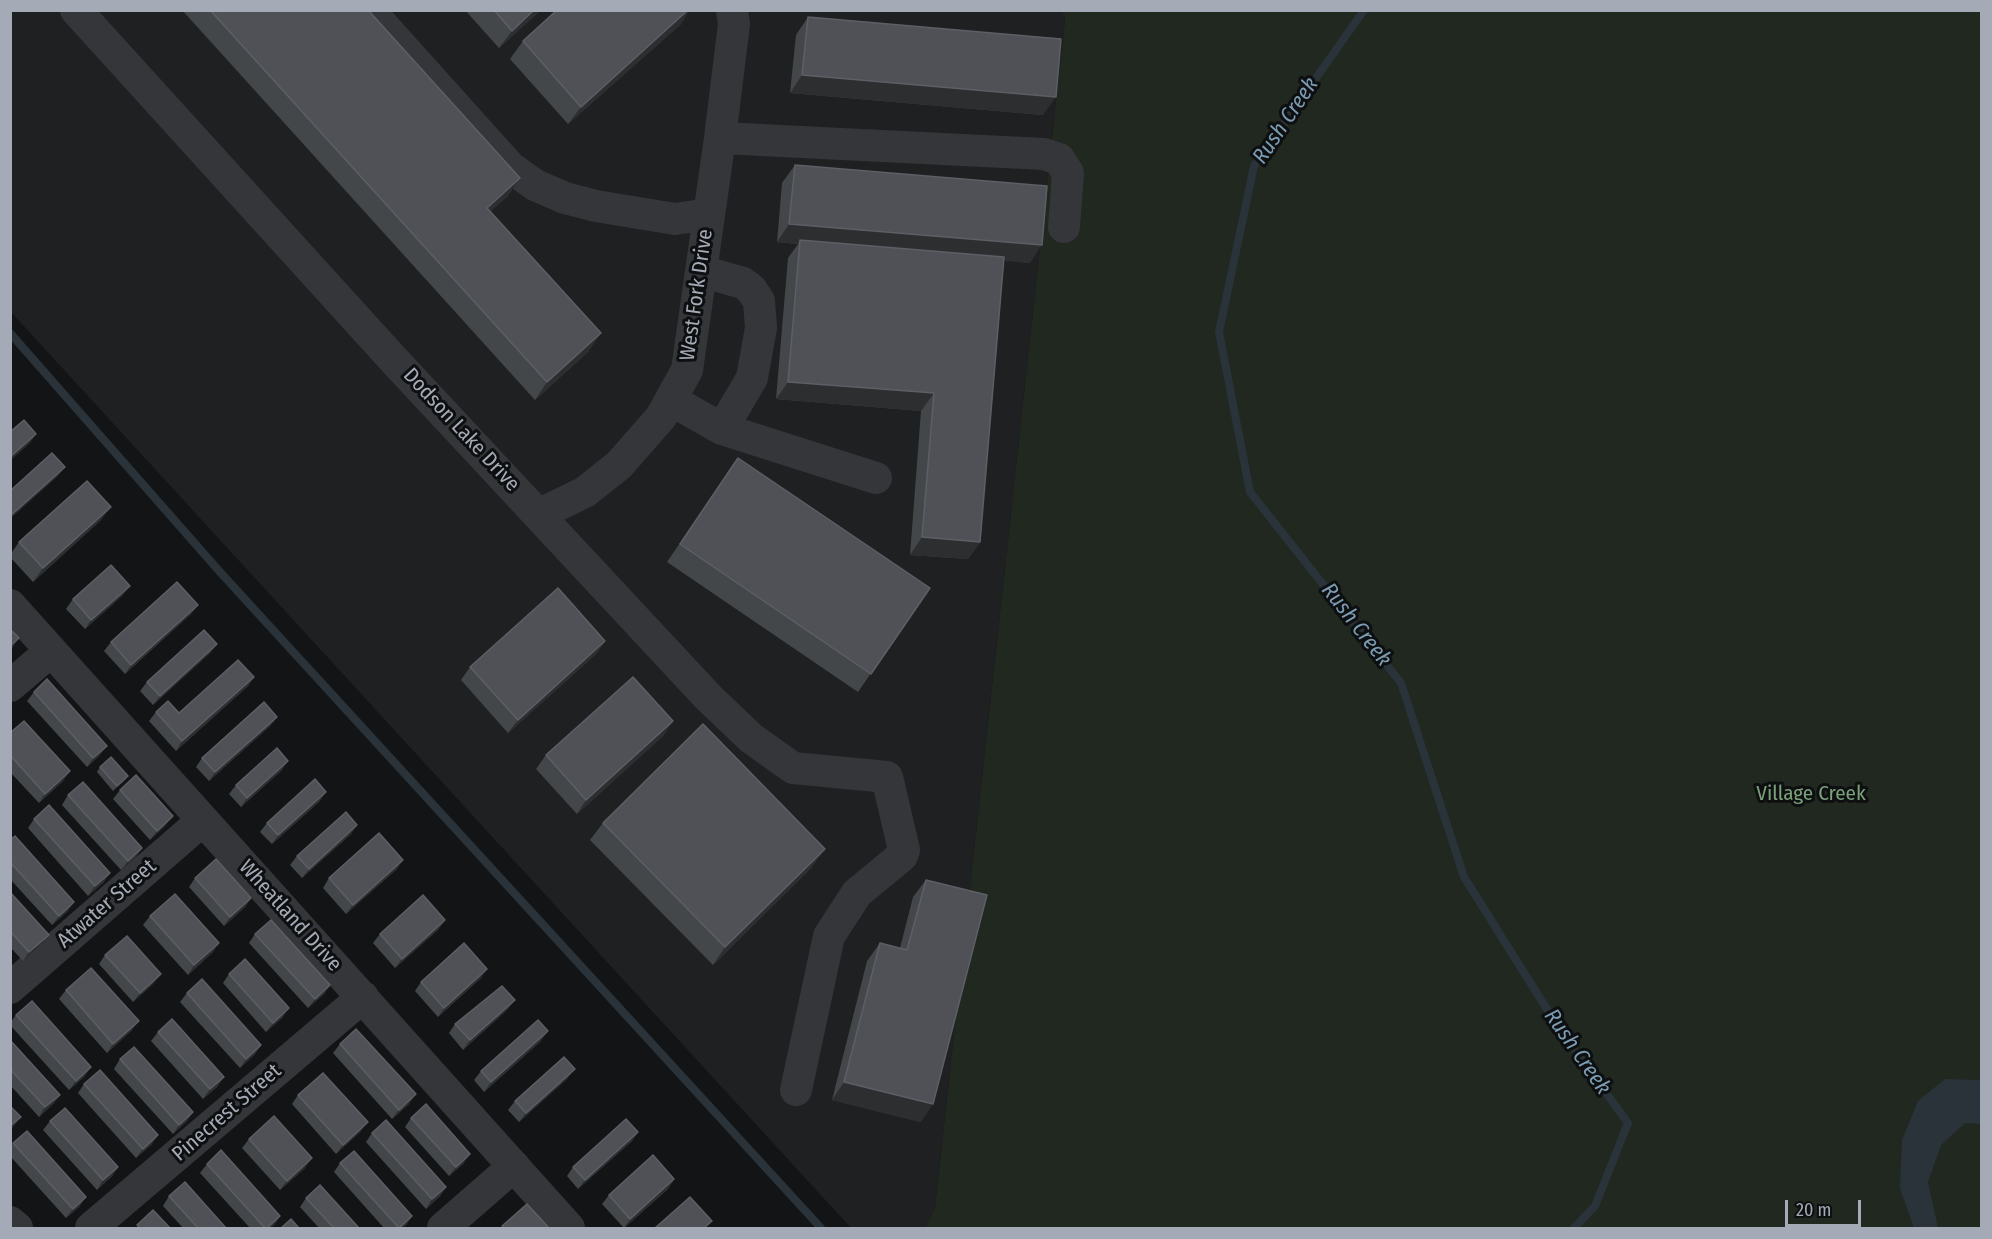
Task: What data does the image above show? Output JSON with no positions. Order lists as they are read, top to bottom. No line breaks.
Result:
{"streets":{"street":["West Fork Drive","Dodson Lake Drive","Atwater Street","Wheatland Drive","Pinecrest Street"]},"crossings":[["West Fork Drive","Dodson Lake Drive"],["Atwater Street","Wheatland Drive"],["Wheatland Drive","Pinecrest Street"]],"water":["Rush Creek"],"parks":["Village Creek"],"scale_bar":"20 m"}
